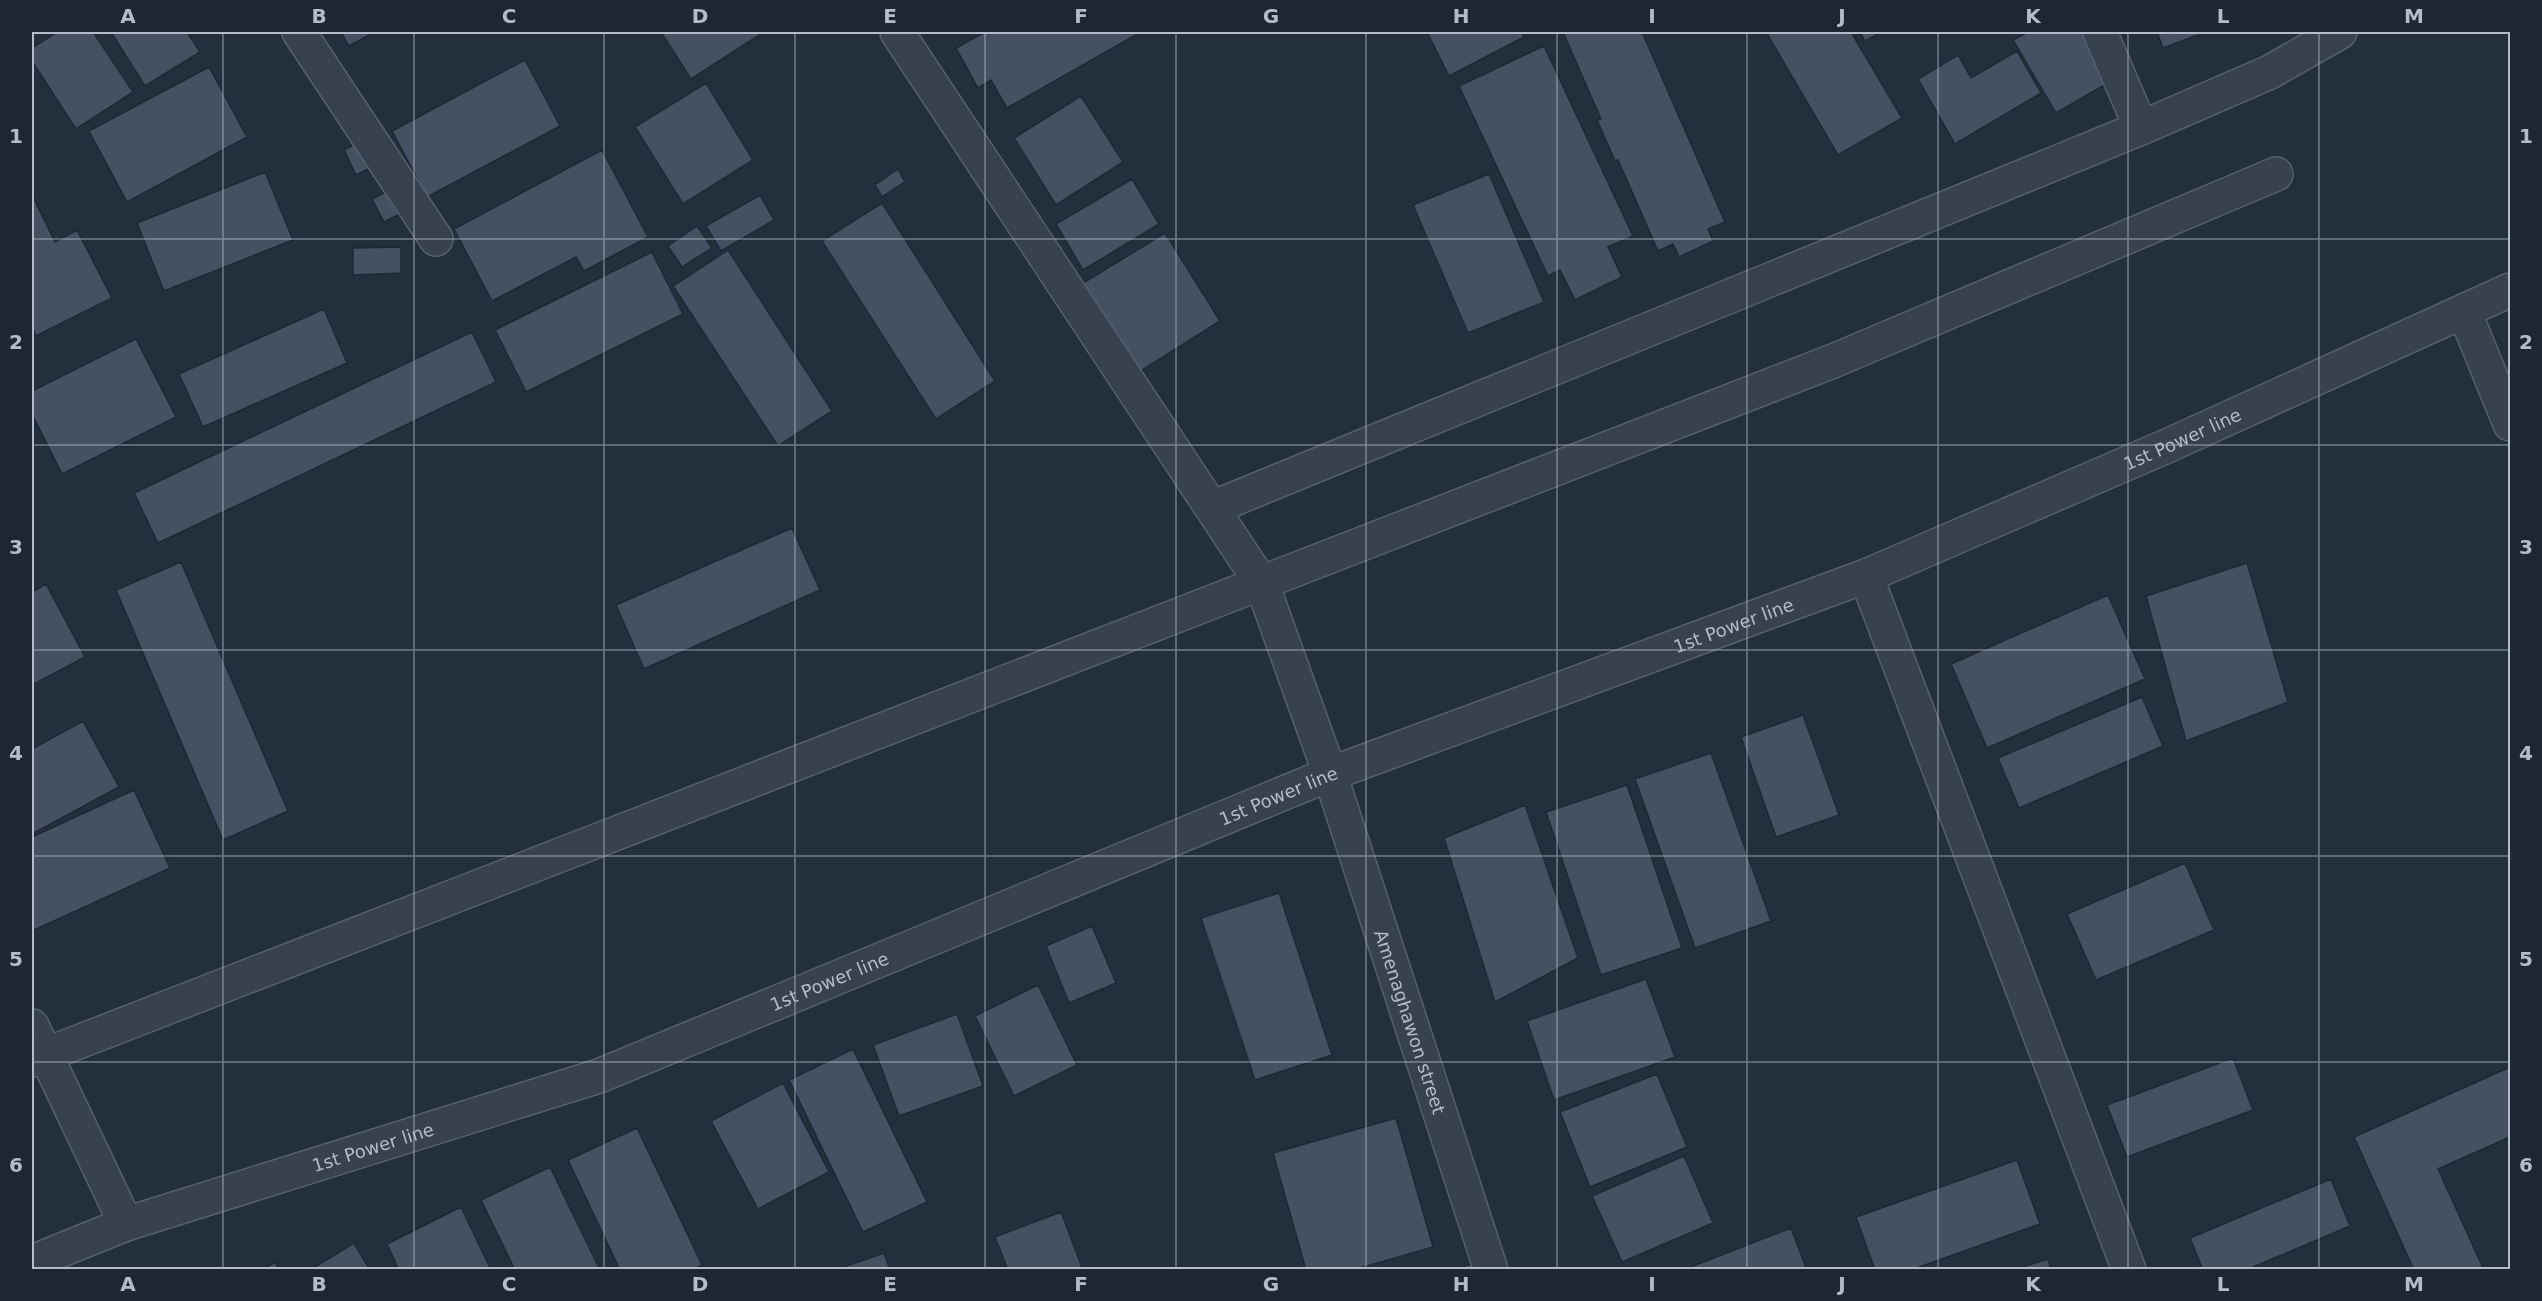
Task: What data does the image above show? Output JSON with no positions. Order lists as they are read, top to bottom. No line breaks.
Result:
{"streets":{"street":["1st Power line","Amenaghawon street"]},"crossings":[["1st Power line","Amenaghawon street"]],"grid":{"columns":["A","B","C","D","E","F","G","H","I","J","K","L","M"],"rows":["1","2","3","4","5","6"]}}
